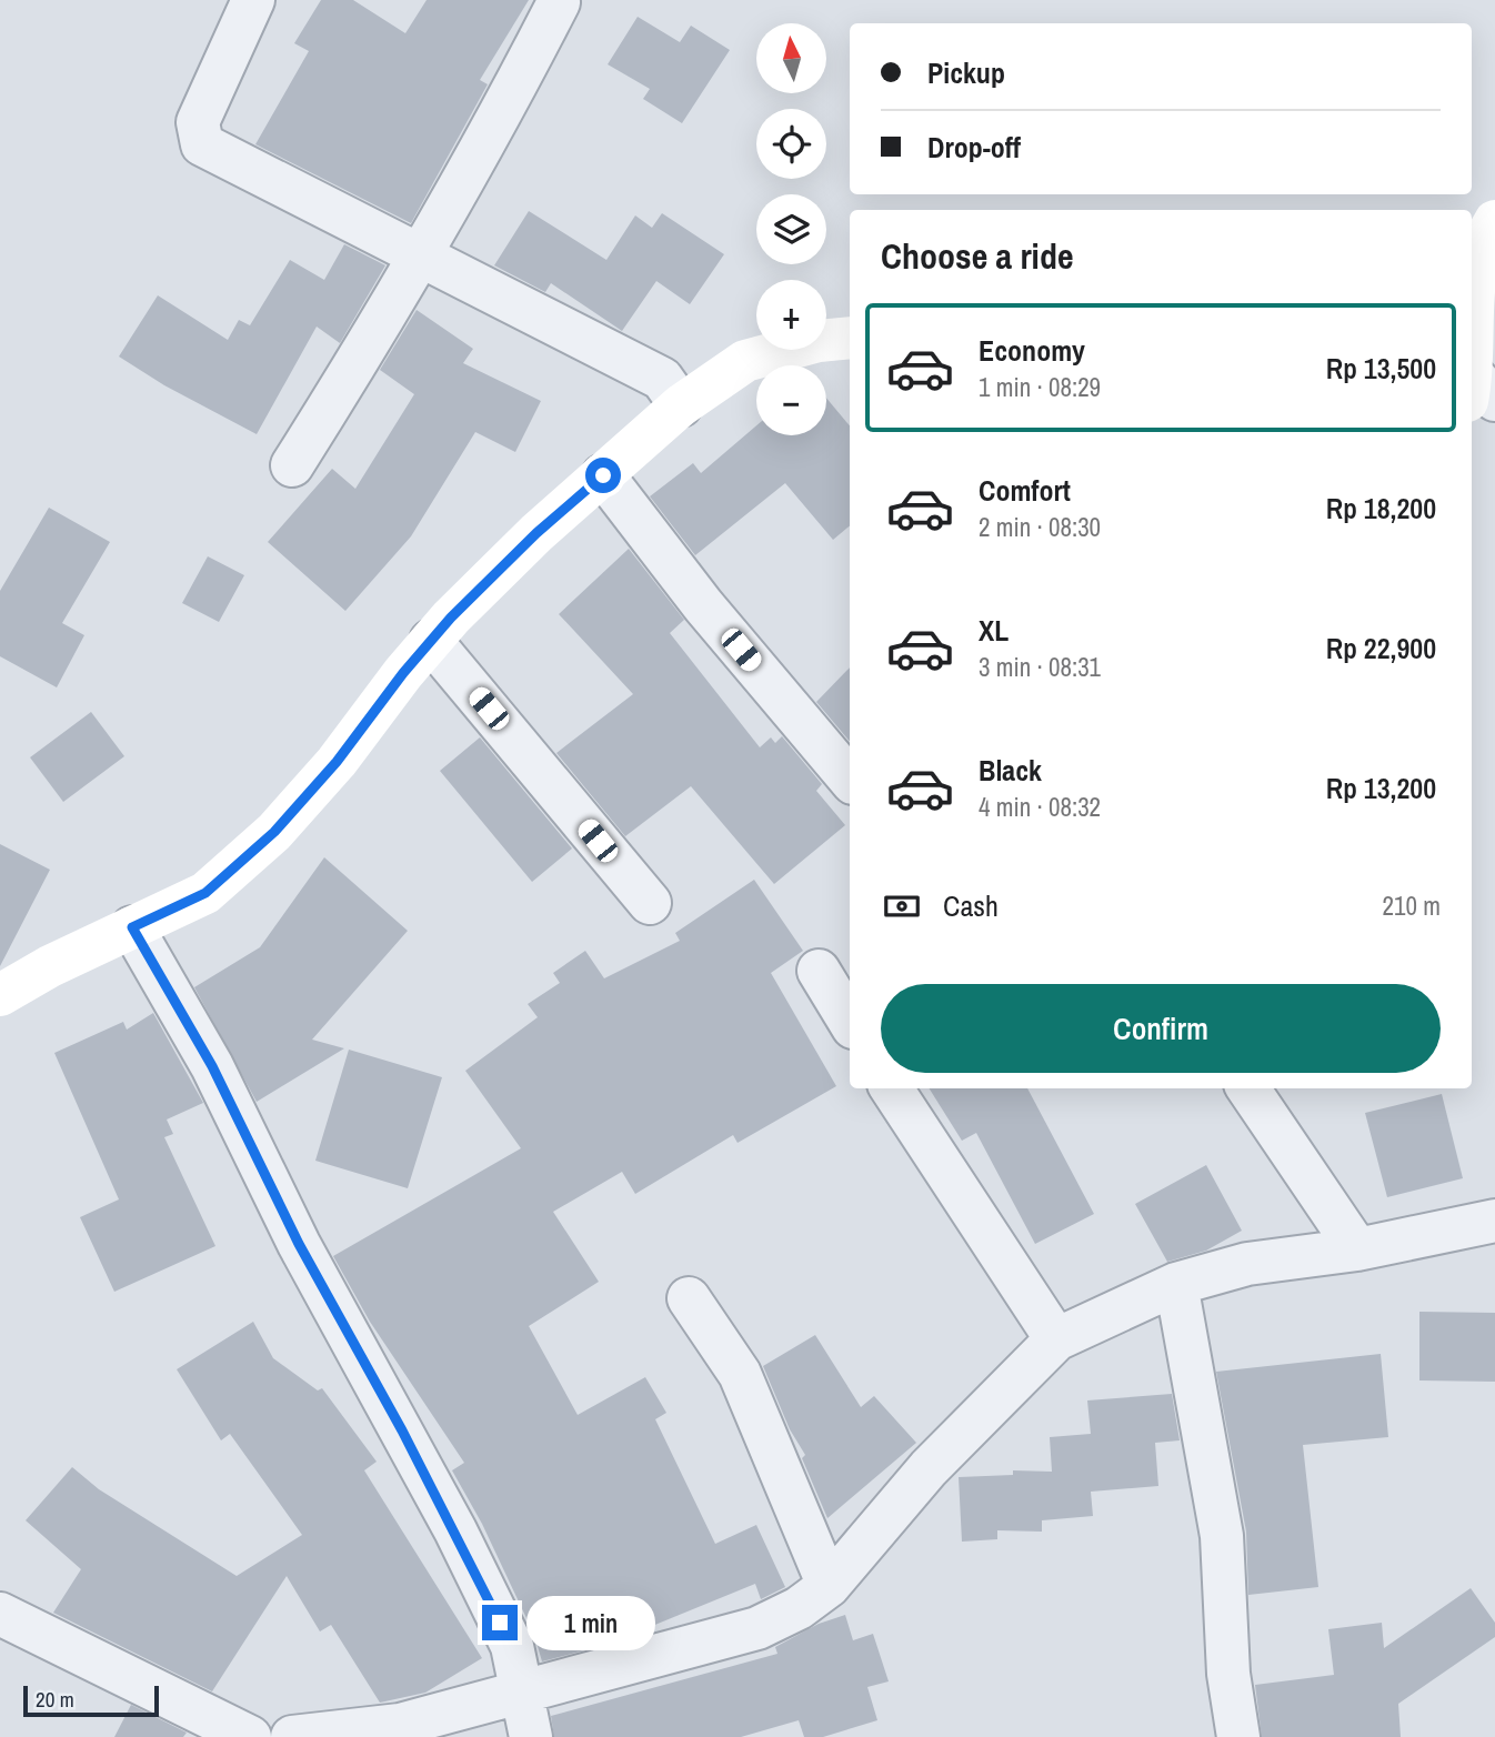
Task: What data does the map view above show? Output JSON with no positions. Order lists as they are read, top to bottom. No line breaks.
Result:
{"scale_bar":"20 m","north":"top","page":{"map_buttons":["+","−"],"banner":["Pickup","Drop-off"],"heading":"Choose a ride","list":[{"name":"Economy","note":"1 min · 08:29","value":"Rp 13,500"},{"name":"Comfort","note":"2 min · 08:30","value":"Rp 18,200"},{"name":"XL","note":"3 min · 08:31","value":"Rp 22,900"},{"name":"Black","note":"4 min · 08:32","value":"Rp 13,200"}],"pay":["Cash","210 m"],"buttons":"Confirm","bubble":"1 min","scale":"20 m"}}
